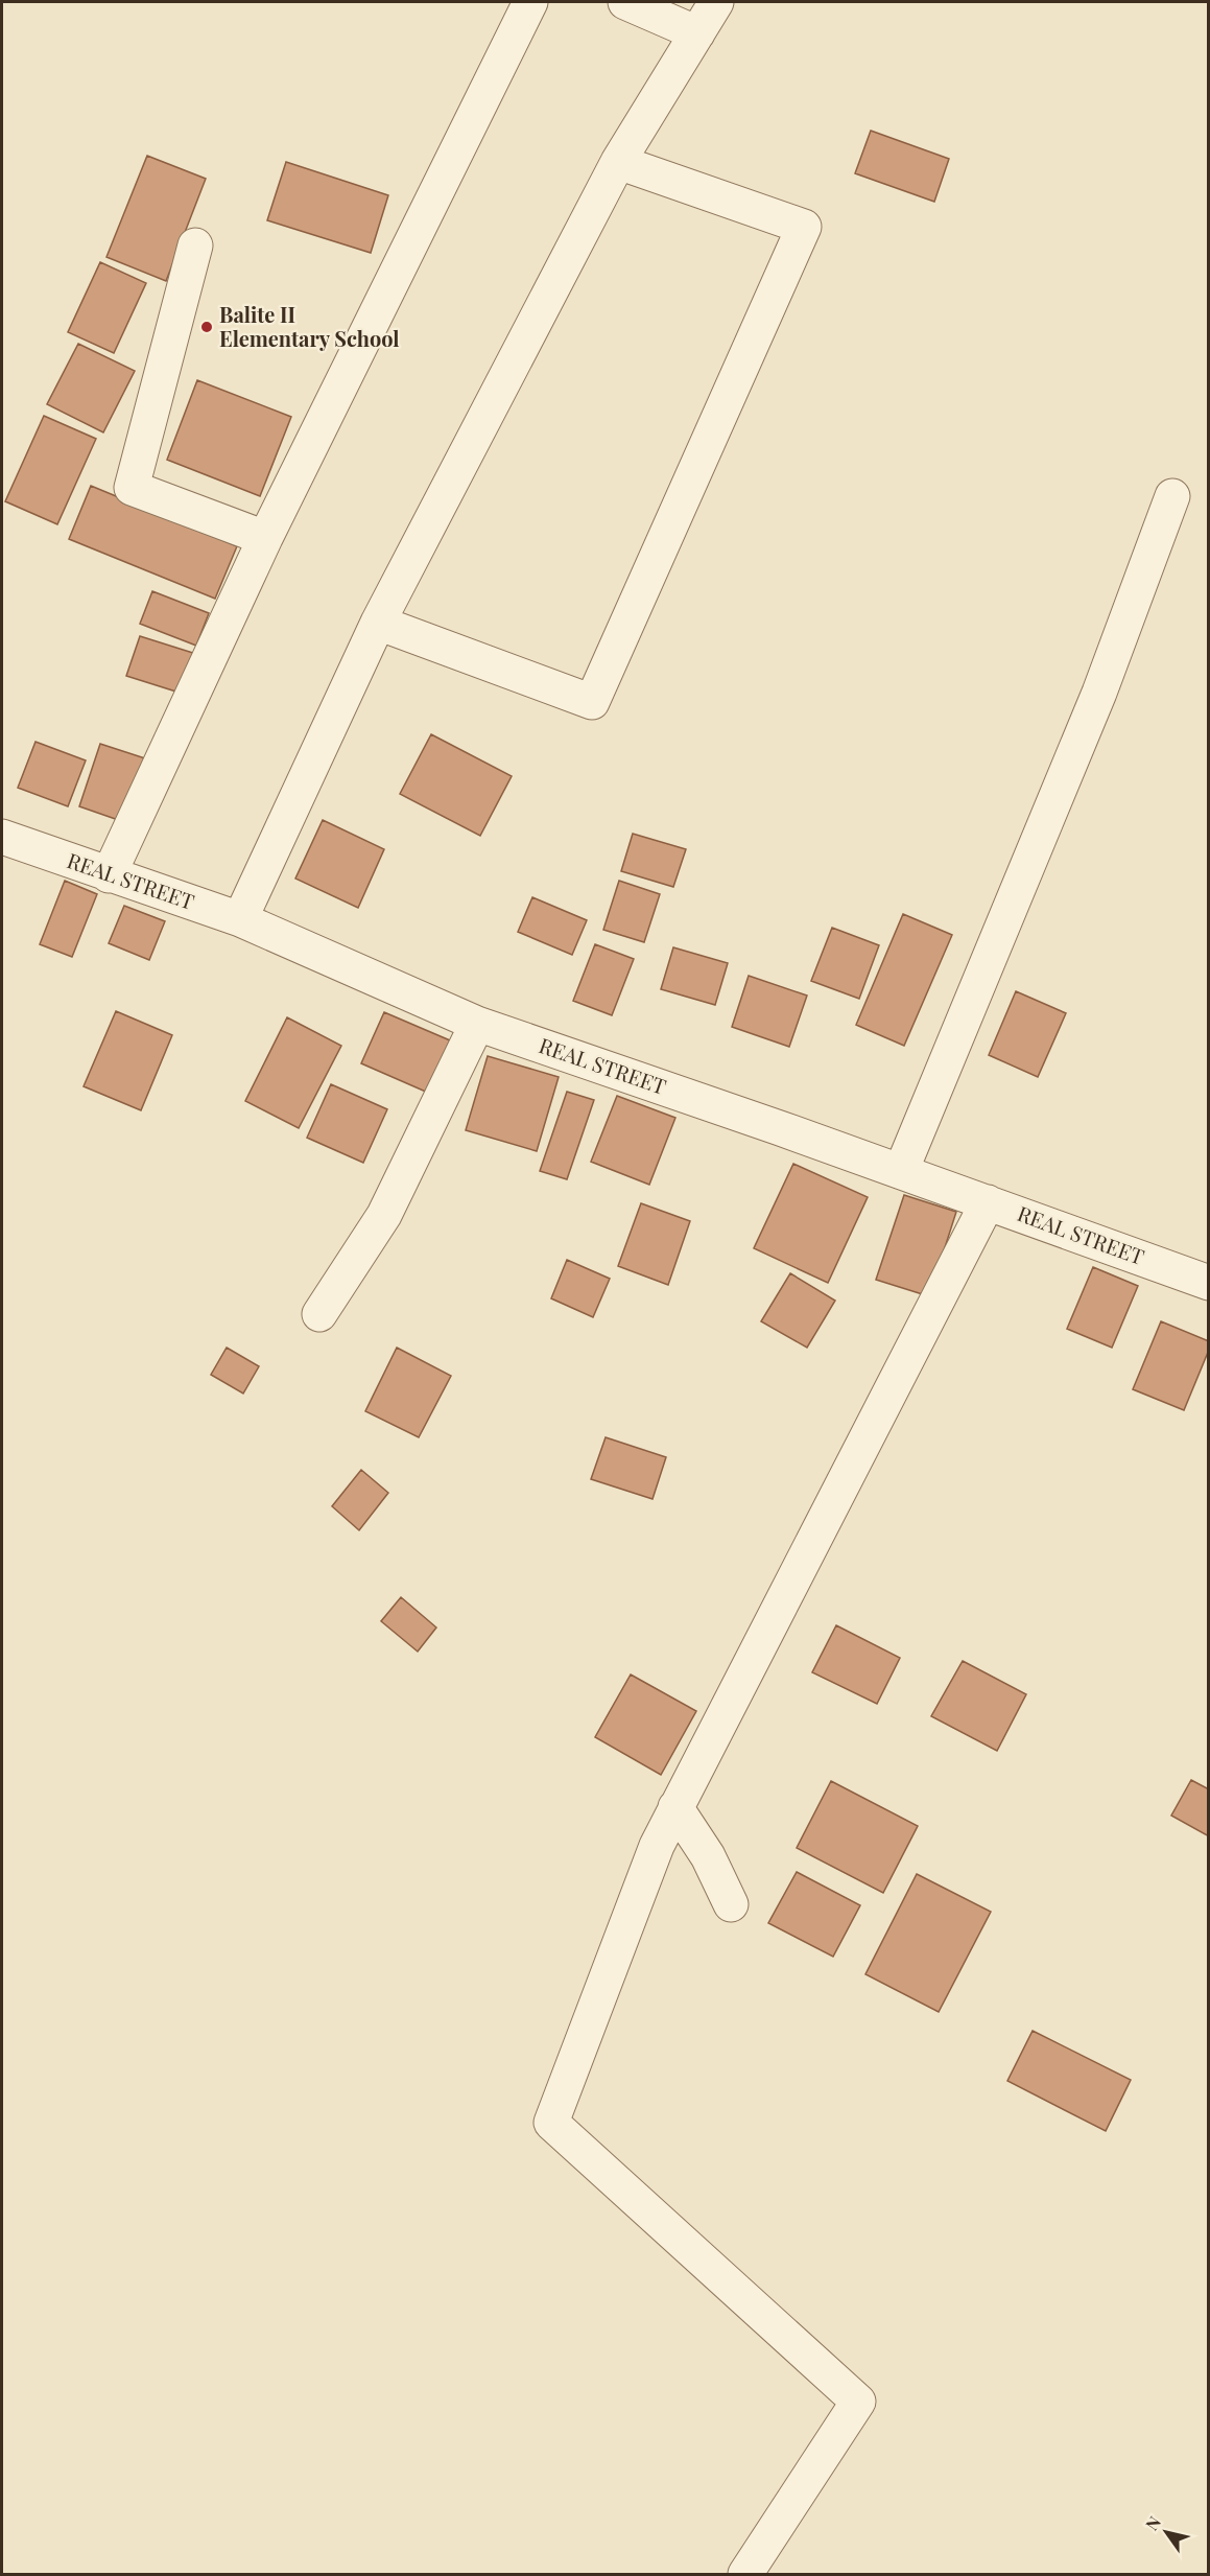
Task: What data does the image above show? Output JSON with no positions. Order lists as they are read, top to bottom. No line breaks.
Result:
{"streets":{"street":["REAL STREET"]},"places":["Balite II Elementary School"],"north":"top left"}
